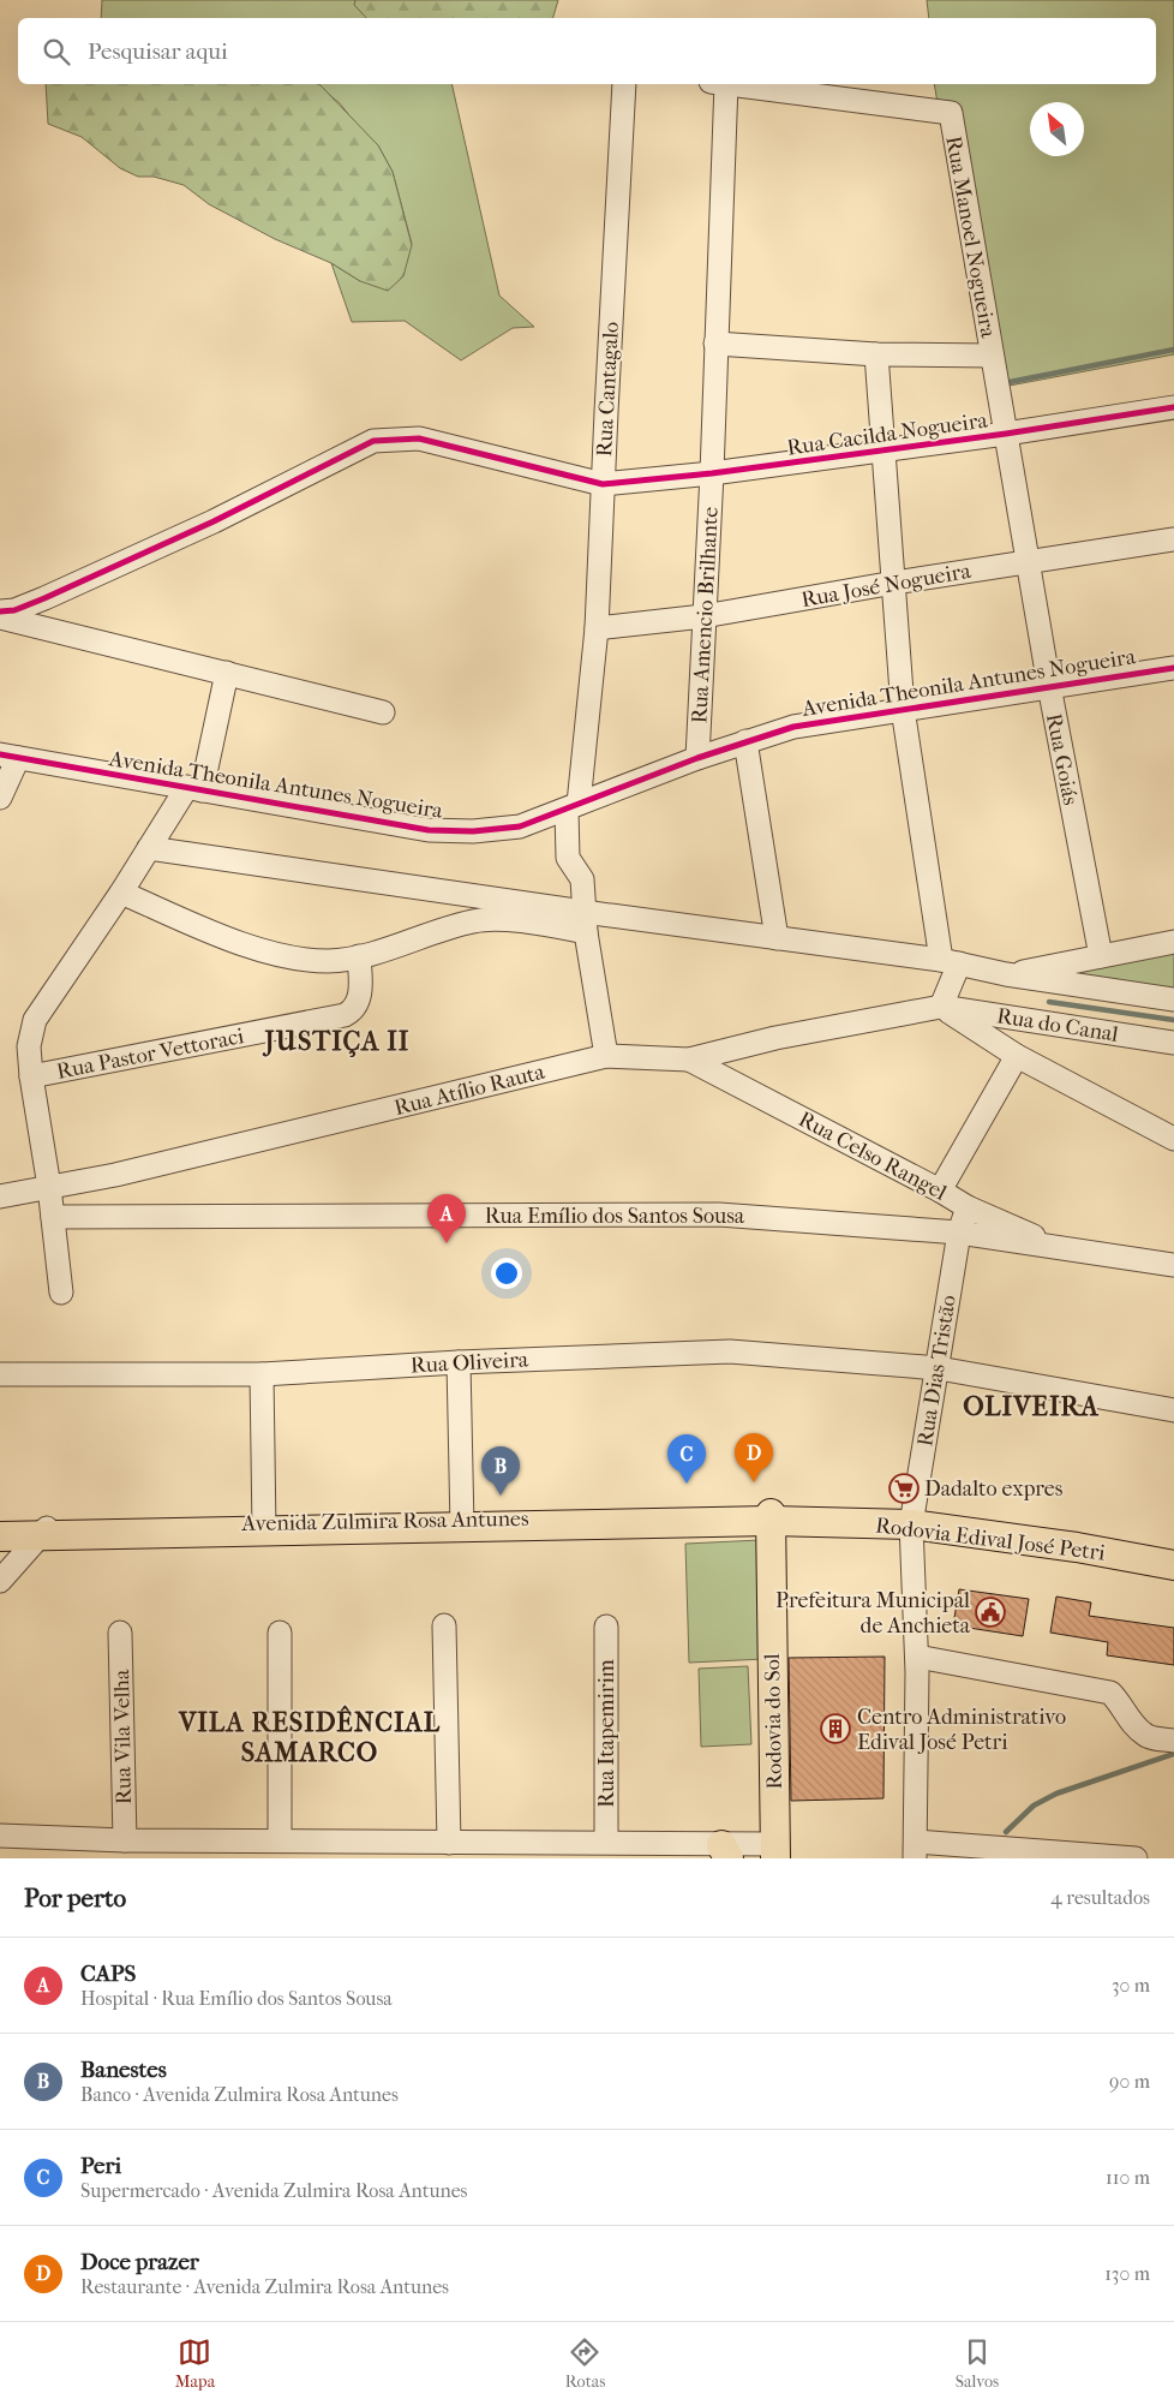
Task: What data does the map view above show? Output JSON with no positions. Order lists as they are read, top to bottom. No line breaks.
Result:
{"streets":{"main road":["Avenida Zulmira Rosa Antunes","Rodovia Edival José Petri","Rodovia do Sol"],"street":["Rua Manoel Nogueira","Rua Cantagalo","Rua Cacilda Nogueira","Rua José Nogueira","Rua Amencio Brilhante","Avenida Theonila Antunes Nogueira","Rua Goiás","Rua do Canal","Rua Pastor Vettoraci","Rua Atílio Rauta","Rua Celso Rangel","Rua Emílio dos Santos Sousa","Rua Oliveira","Rua Dias Tristão","Rua Itapemirim","Rua Vila Velha"]},"crossings":[["Rua Manoel Nogueira","Rua Cacilda Nogueira"],["Rua Manoel Nogueira","Rua José Nogueira"],["Rua Manoel Nogueira","Rua Goiás"],["Rua Cantagalo","Rua Cacilda Nogueira"],["Rua Cantagalo","Rua José Nogueira"],["Rua Cantagalo","Avenida Theonila Antunes Nogueira"],["Rua Cacilda Nogueira","Rua Amencio Brilhante"],["Rua José Nogueira","Rua Amencio Brilhante"],["Rua José Nogueira","Rua Goiás"],["Rua Amencio Brilhante","Avenida Theonila Antunes Nogueira"],["Avenida Theonila Antunes Nogueira","Rua Goiás"],["Rua do Canal","Rua Atílio Rauta"],["Rua Atílio Rauta","Rua Celso Rangel"],["Rua Celso Rangel","Rua Emílio dos Santos Sousa"],["Rua Celso Rangel","Rua Dias Tristão"],["Rua Emílio dos Santos Sousa","Rua Dias Tristão"],["Rua Oliveira","Rua Dias Tristão"],["Rua Dias Tristão","Rodovia Edival José Petri"],["Avenida Zulmira Rosa Antunes","Rodovia Edival José Petri"],["Avenida Zulmira Rosa Antunes","Rodovia do Sol"],["Rodovia Edival José Petri","Rodovia do Sol"]],"districts":["JUSTIÇA II","OLIVEIRA","VILA RESIDÊNCIAL SAMARCO"],"places":{"supermarket":["Dadalto expres"],"public building":["Prefeitura Municipal de Anchieta"],"building":["Centro Administrativo Edival José Petri"]},"north":"top left","page":{"search":"Pesquisar aqui","pins":["A","D","C","B"],"heading":["Por perto","4 resultados"],"list":[{"mark":"A","name":"CAPS","note":"Hospital · Rua Emílio dos Santos Sousa","value":"30 m"},{"mark":"B","name":"Banestes","note":"Banco · Avenida Zulmira Rosa Antunes","value":"90 m"},{"mark":"C","name":"Peri","note":"Supermercado · Avenida Zulmira Rosa Antunes","value":"110 m"},{"mark":"D","name":"Doce prazer","note":"Restaurante · Avenida Zulmira Rosa Antunes","value":"130 m"}],"nav":["Mapa","Rotas","Salvos"]}}
